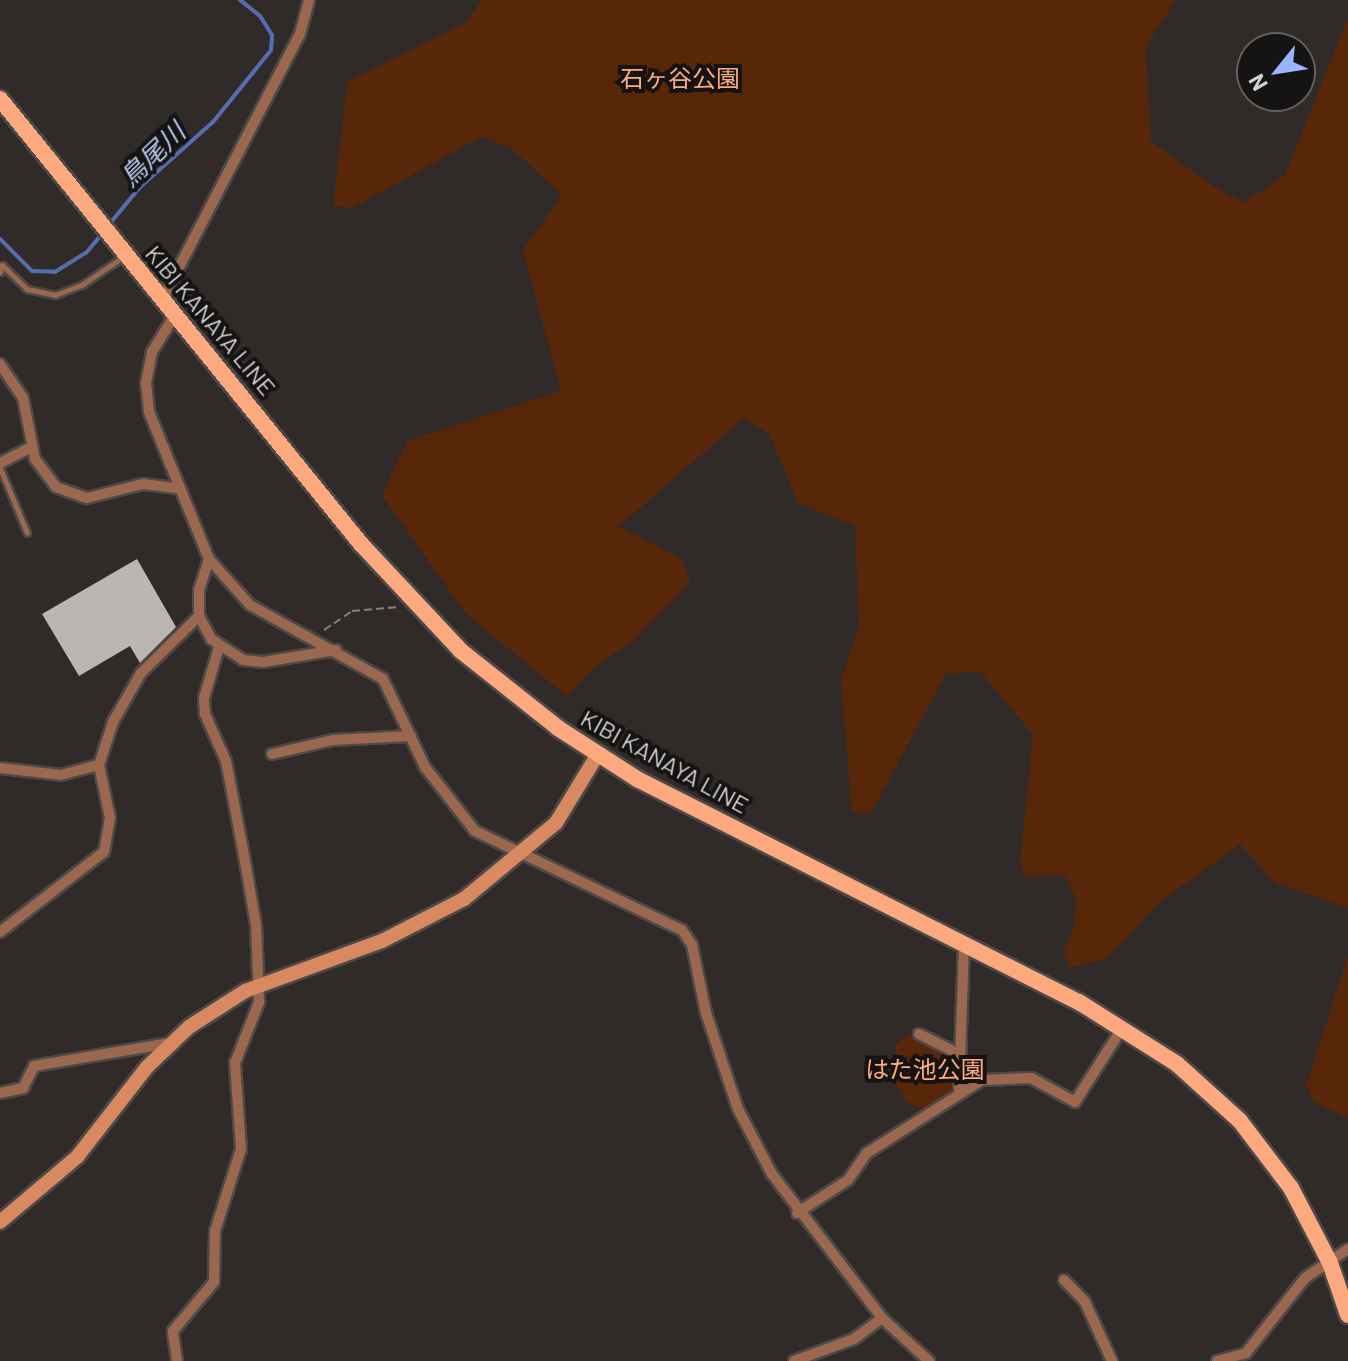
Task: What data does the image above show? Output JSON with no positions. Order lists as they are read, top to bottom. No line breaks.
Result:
{"streets":{"main road":["KIBI KANAYA LINE"]},"water":["鳥尾川"],"parks":["石ヶ谷公園","はた池公園"],"north":"bottom left"}
